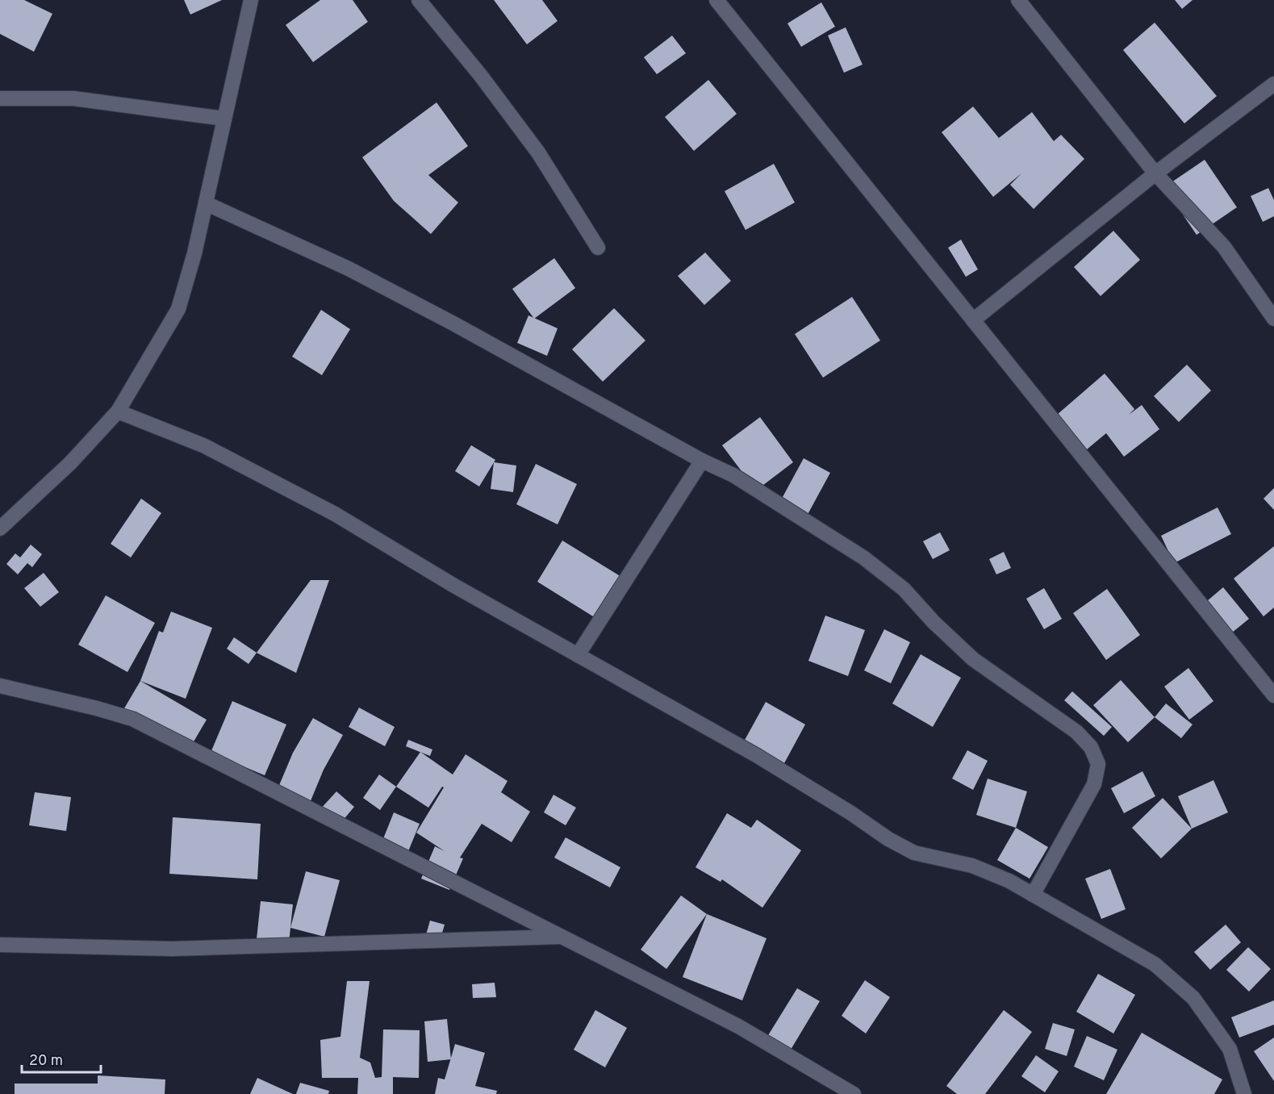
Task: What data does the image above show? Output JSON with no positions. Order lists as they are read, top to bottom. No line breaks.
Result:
{"scale_bar":"20 m"}
